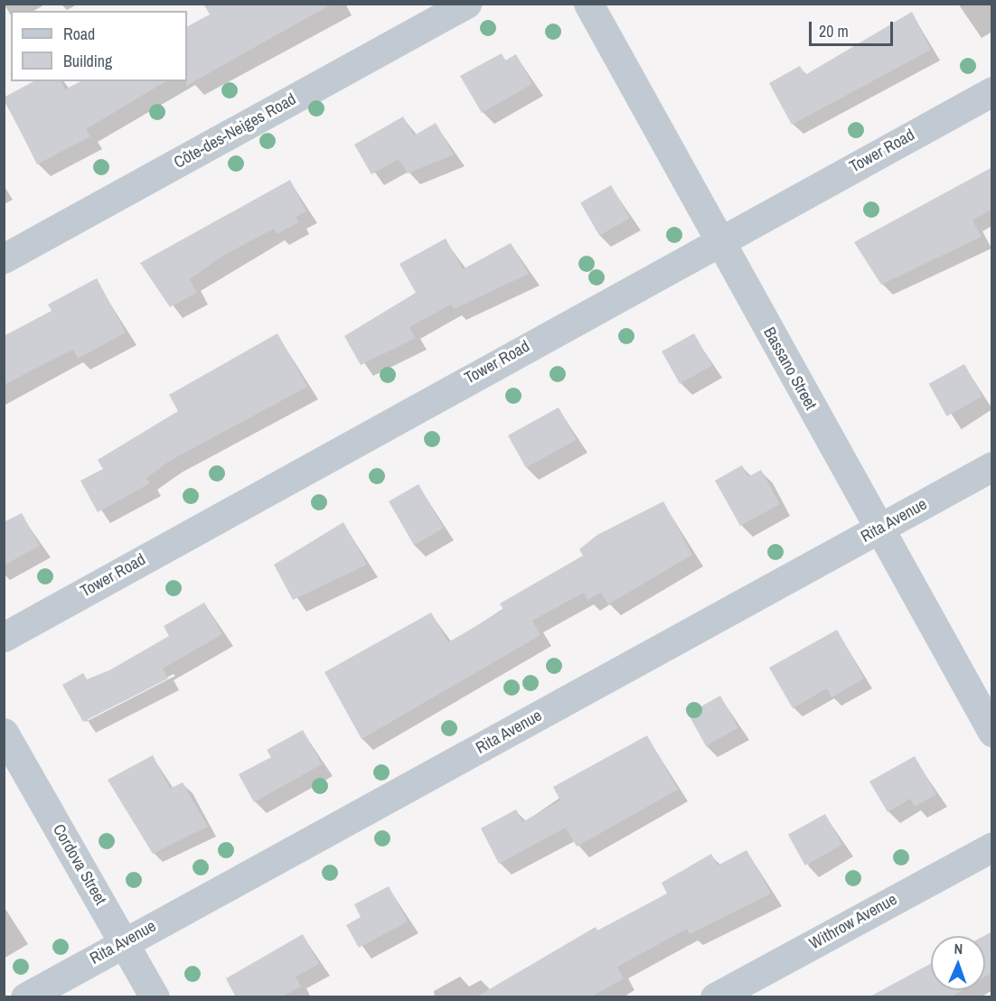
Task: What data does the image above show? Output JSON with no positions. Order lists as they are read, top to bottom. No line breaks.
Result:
{"streets":{"street":["Côte-des-Neiges Road","Tower Road","Bassano Street","Rita Avenue","Cordova Street","Withrow Avenue"]},"crossings":[["Tower Road","Bassano Street"],["Bassano Street","Rita Avenue"],["Rita Avenue","Cordova Street"]],"legend":["Road","Building"],"scale_bar":"20 m","north":"top"}
